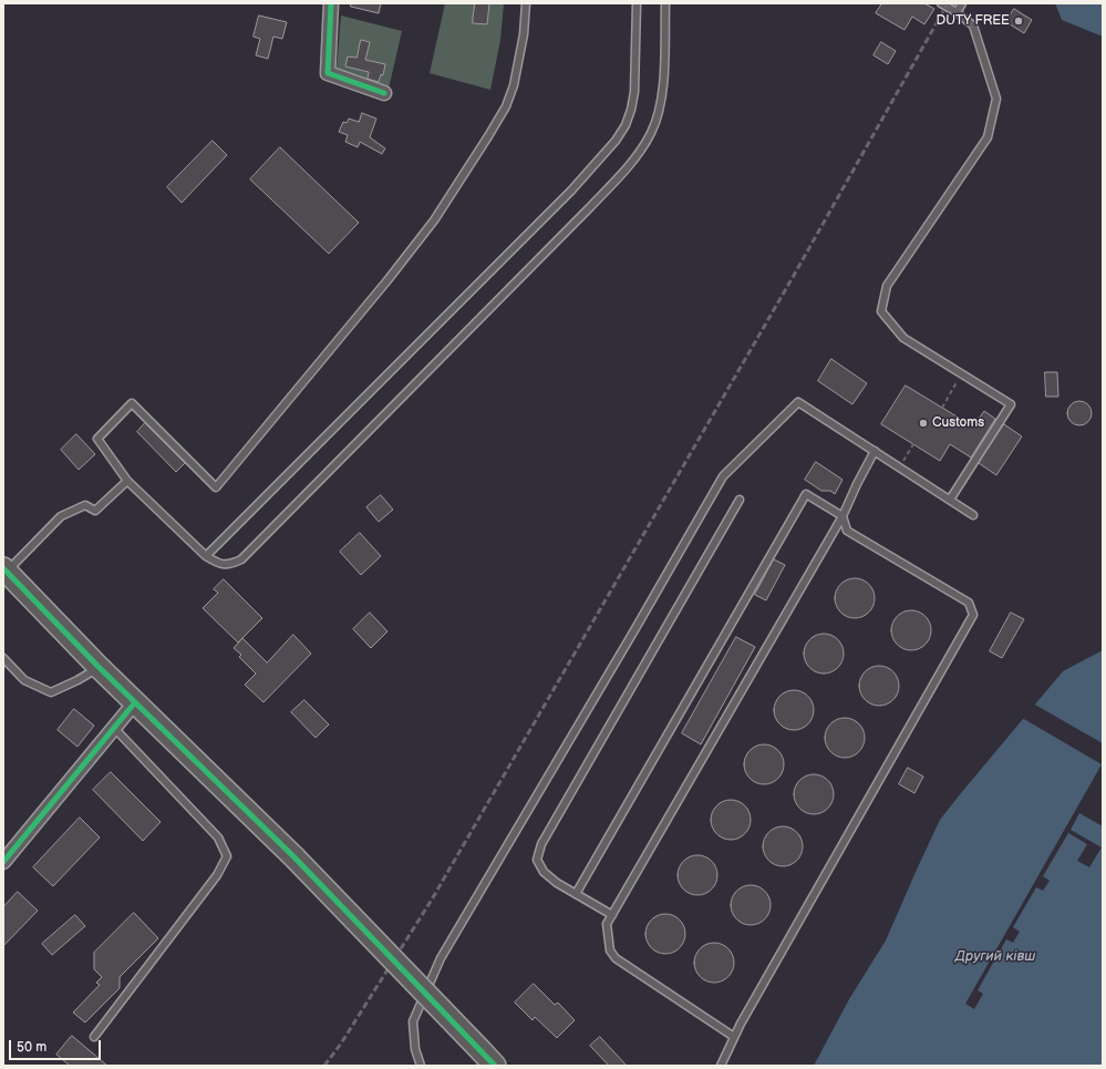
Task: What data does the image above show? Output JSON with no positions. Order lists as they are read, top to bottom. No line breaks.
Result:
{"water":["Другий ківш"],"places":["DUTY FREE","Customs"],"scale_bar":"50 m"}
